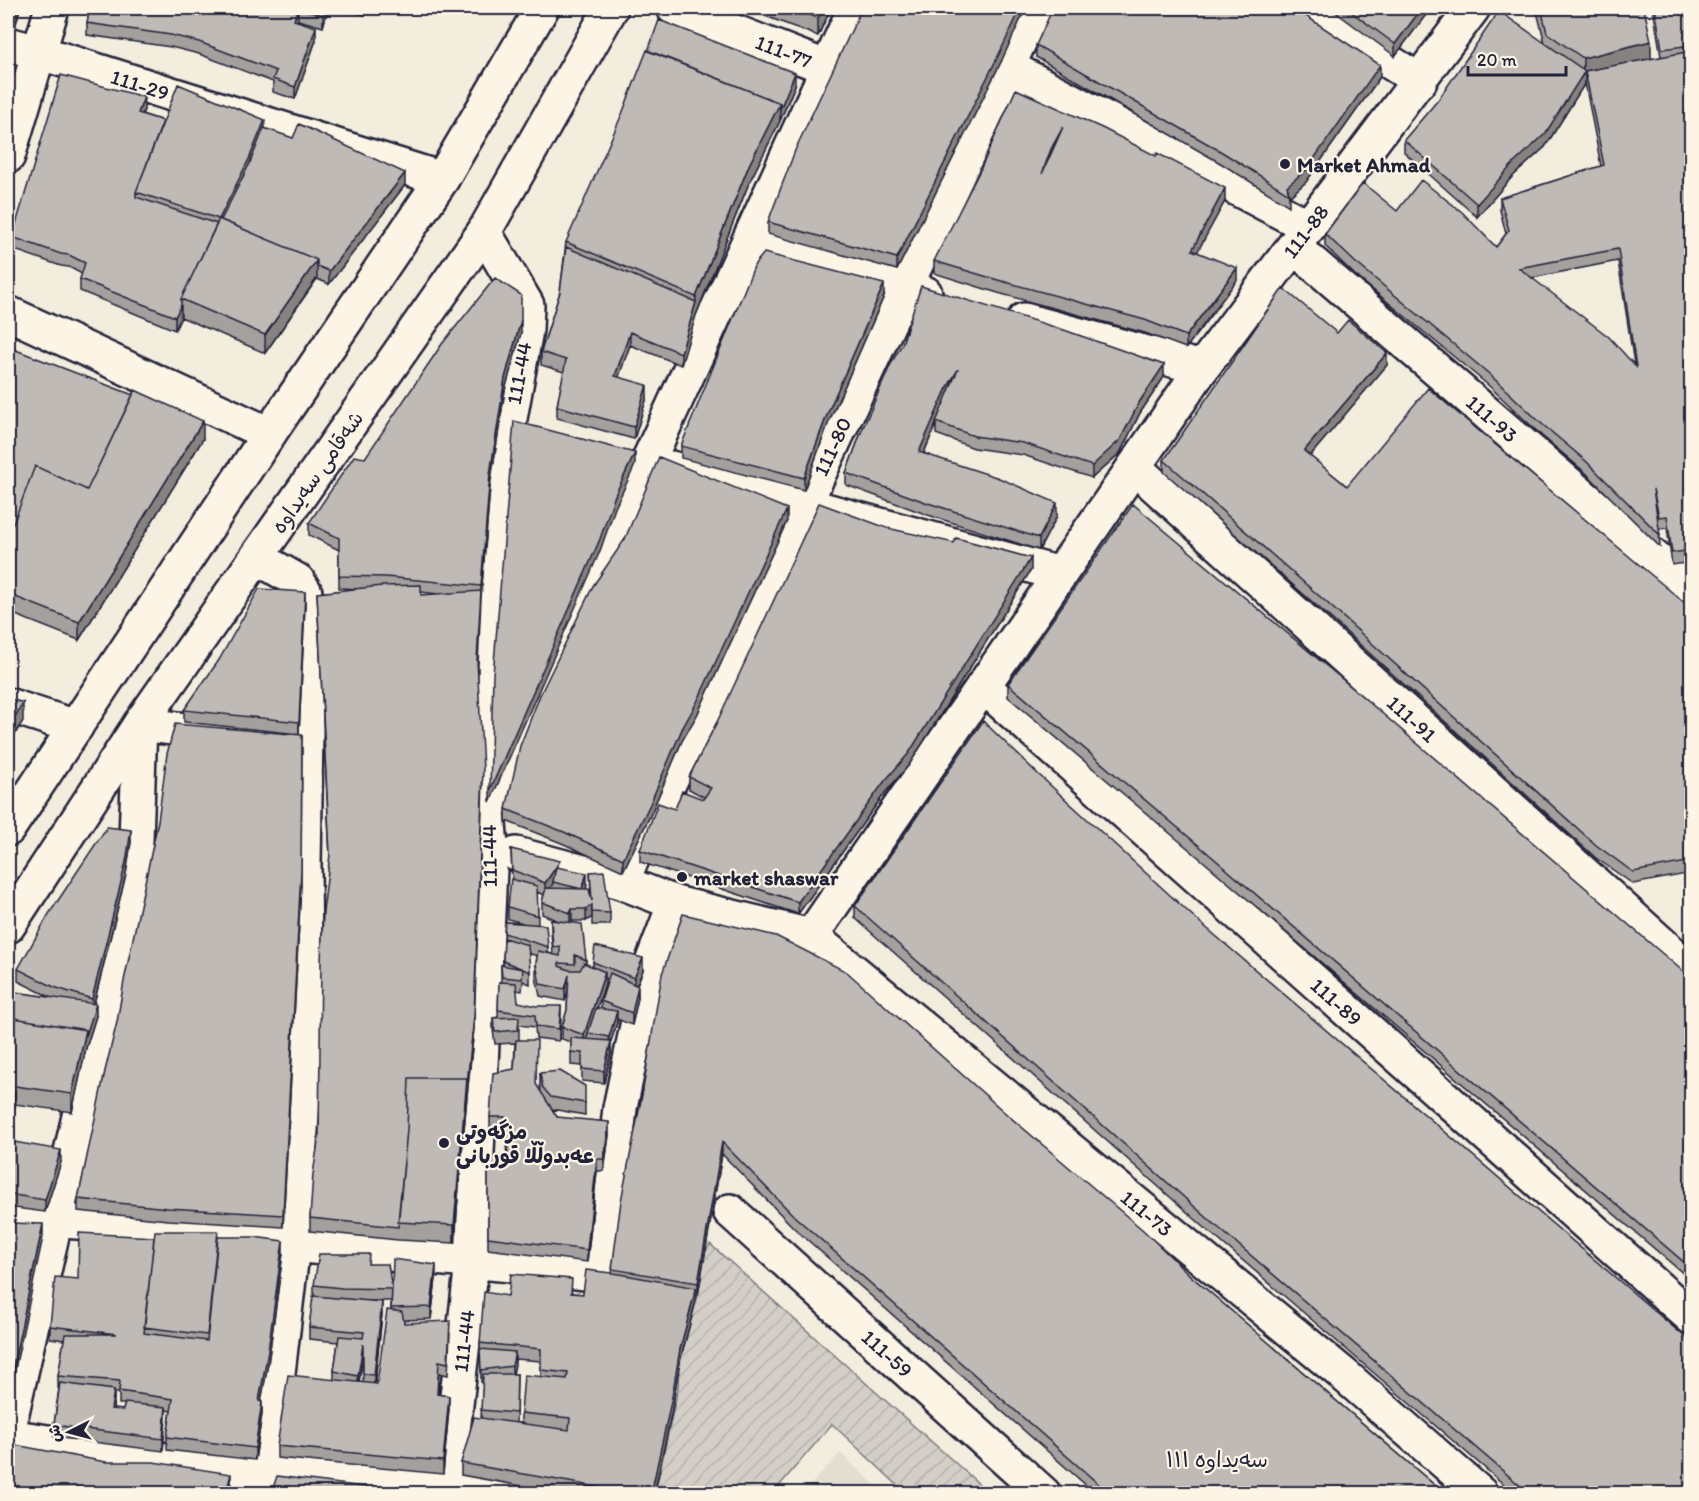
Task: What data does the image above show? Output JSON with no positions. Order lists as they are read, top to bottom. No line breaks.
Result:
{"streets":{"street":["111-77","111-29","111-88","111-44","111-93","111-80","شەقامی سەیداوە","111-91","111-89","111-73","111-59"]},"crossings":[["111-88","111-93"],["111-88","111-91"],["111-88","111-89"],["111-88","111-73"],["111-44","شەقامی سەیداوە"],["111-93","111-80"]],"districts":["سەیداوە ١١١"],"places":["Market Ahmad","market shaswar","مزگەوتی عەبدوڵڵا قوربانی"],"scale_bar":"20 m","north":"left"}
